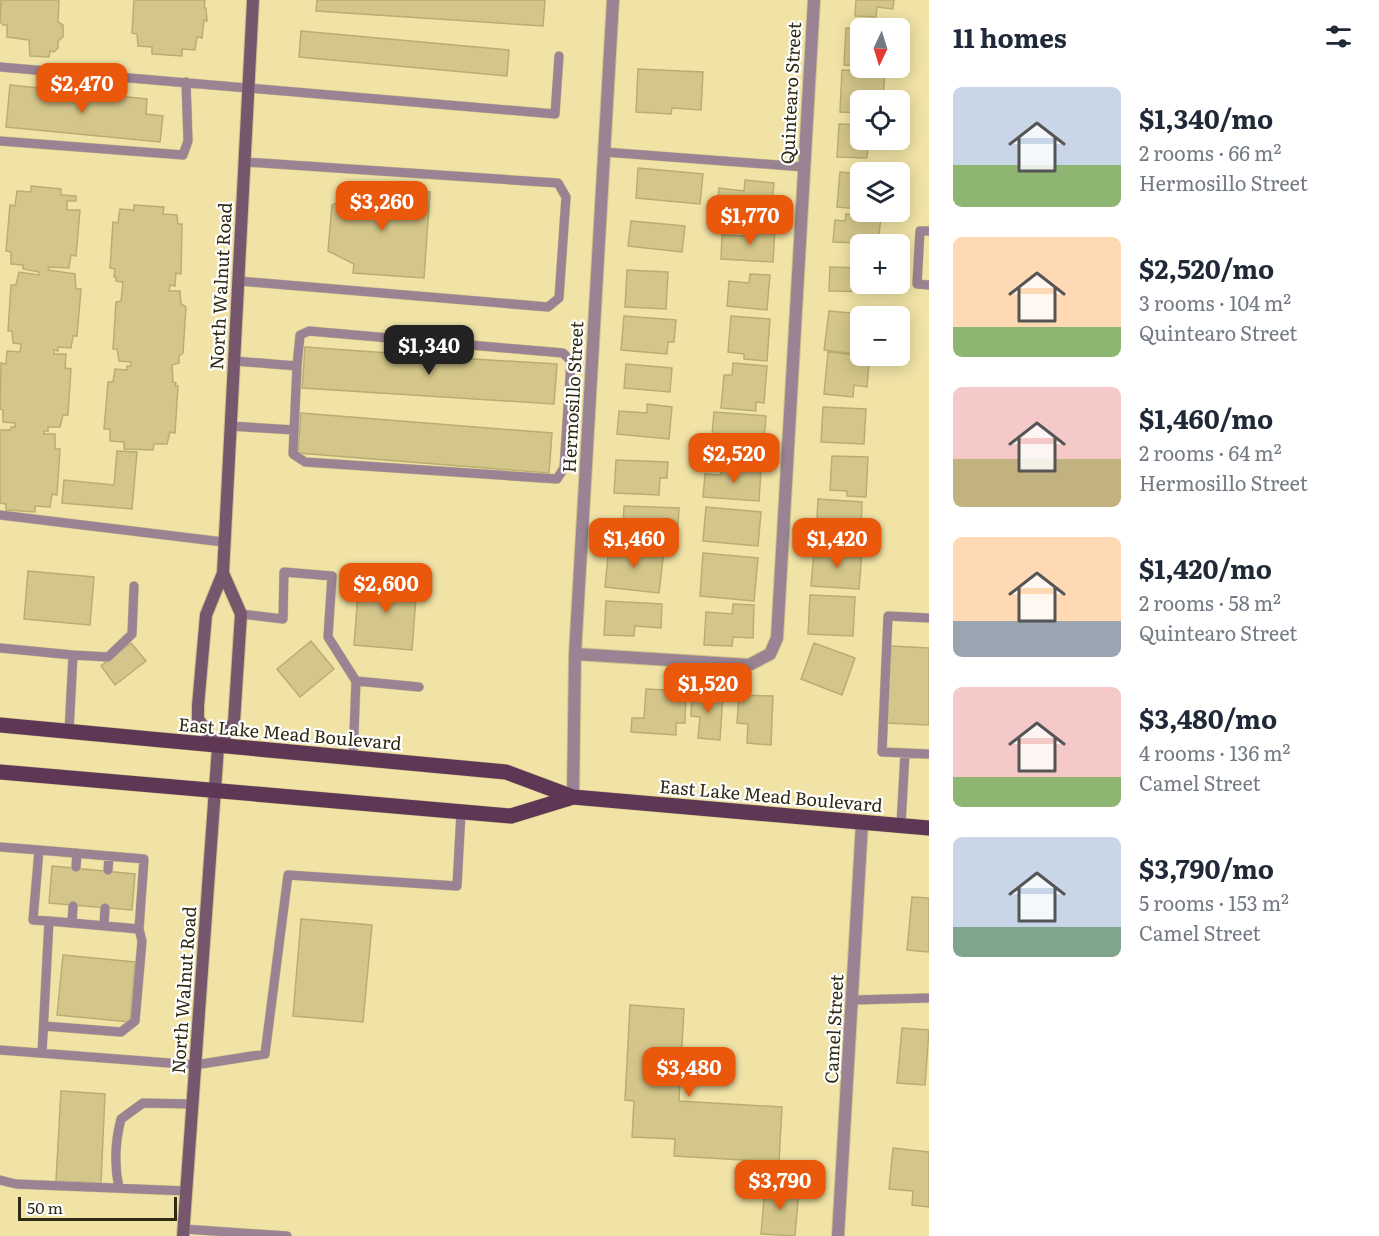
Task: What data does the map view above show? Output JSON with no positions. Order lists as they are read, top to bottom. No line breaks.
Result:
{"streets":{"main road":["East Lake Mead Boulevard"],"street":["Quintearo Street","North Walnut Road","Hermosillo Street","Camel Street"]},"crossings":[["Quintearo Street","Hermosillo Street"],["North Walnut Road","East Lake Mead Boulevard"],["Hermosillo Street","East Lake Mead Boulevard"],["East Lake Mead Boulevard","Camel Street"]],"scale_bar":"50 m","north":"bottom","page":{"heading":"11 homes","map_buttons":["+","−"],"price":["$2,470","$3,260","$1,770","$1,340","$2,520","$1,460","$1,420","$2,600","$1,520","$3,480","$3,790"],"list":[{"name":"$1,340/mo","note":"2 rooms · 66 m² · Hermosillo Street"},{"name":"$2,520/mo","note":"3 rooms · 104 m² · Quintearo Street"},{"name":"$1,460/mo","note":"2 rooms · 64 m² · Hermosillo Street"},{"name":"$1,420/mo","note":"2 rooms · 58 m² · Quintearo Street"},{"name":"$3,480/mo","note":"4 rooms · 136 m² · Camel Street"},{"name":"$3,790/mo","note":"5 rooms · 153 m² · Camel Street"}],"scale":"50 m"}}
